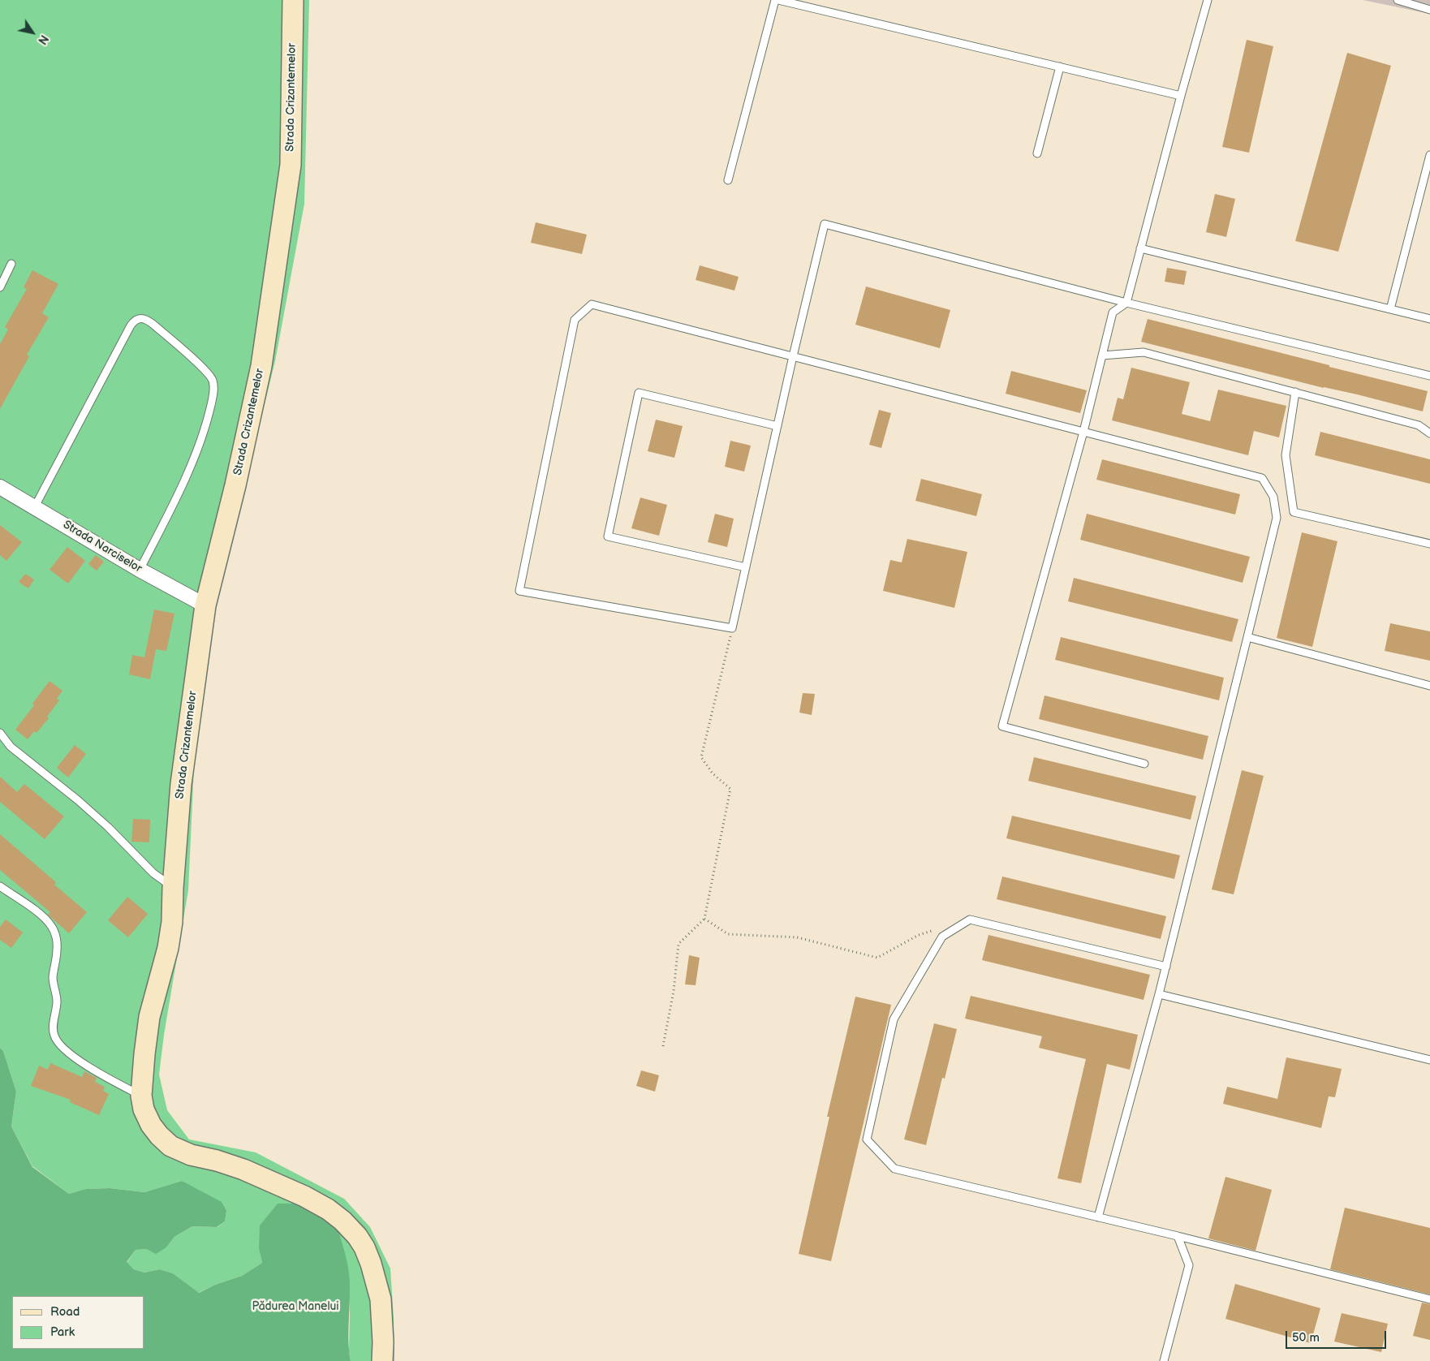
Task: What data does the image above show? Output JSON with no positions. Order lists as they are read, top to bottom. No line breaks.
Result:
{"streets":{"street":["Strada Crizantemelor","Strada Narciselor"]},"crossings":[["Strada Crizantemelor","Strada Narciselor"]],"parks":["Pădurea Manelui"],"legend":["Road","Park"],"scale_bar":"50 m","north":"bottom right"}
